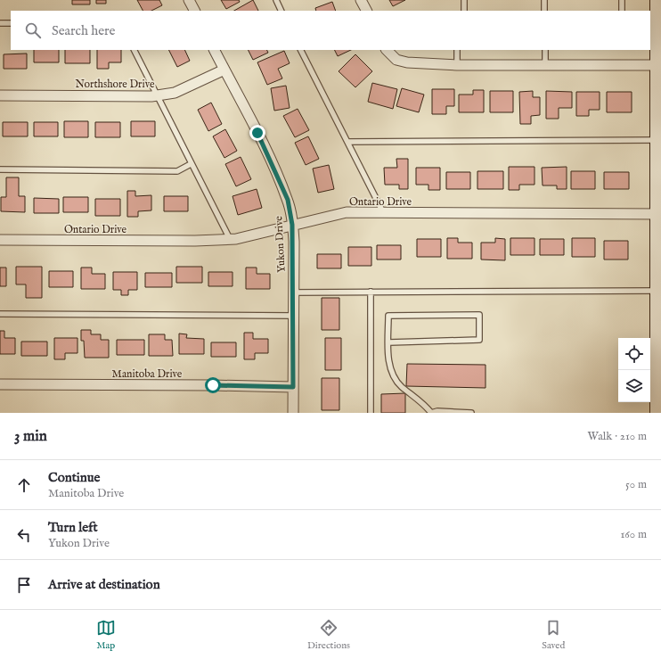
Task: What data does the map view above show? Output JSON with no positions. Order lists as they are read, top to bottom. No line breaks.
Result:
{"streets":{"street":["Northshore Drive","Ontario Drive","Yukon Drive","Manitoba Drive"]},"crossings":[["Northshore Drive","Yukon Drive"],["Ontario Drive","Yukon Drive"],["Yukon Drive","Manitoba Drive"]],"page":{"search":"Search here","heading":["3 min","Walk · 210 m"],"list":[["Continue","Manitoba Drive","50 m"],["Turn left","Yukon Drive","160 m"],"Arrive at destination"],"nav":["Map","Directions","Saved"]}}
